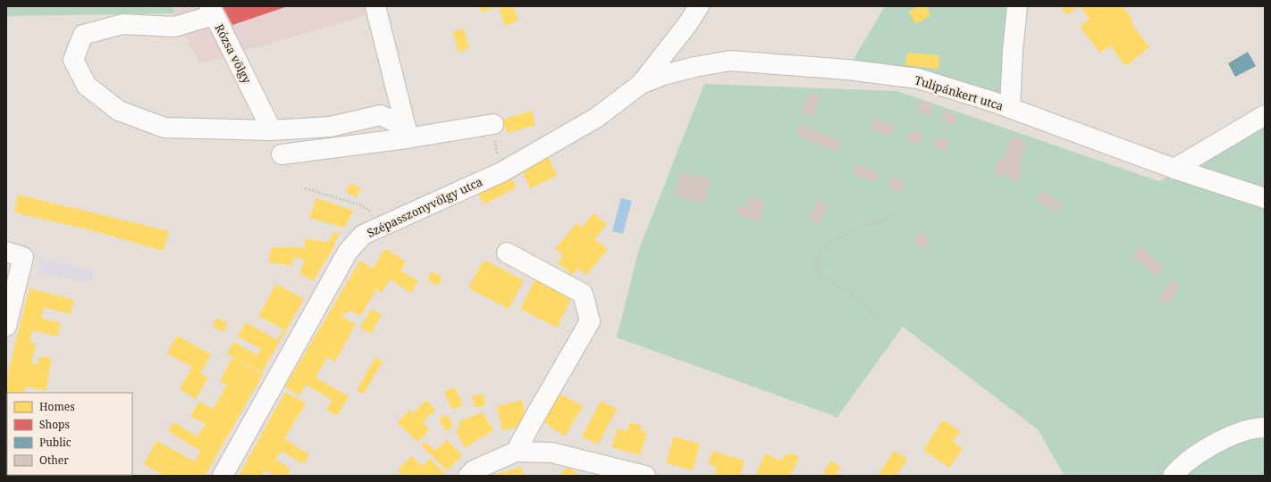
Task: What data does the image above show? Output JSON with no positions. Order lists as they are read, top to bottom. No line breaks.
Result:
{"streets":{"street":["Rózsa völgy","Tulipánkert utca","Szépasszonyvölgy utca"]},"crossings":[["Tulipánkert utca","Szépasszonyvölgy utca"]],"legend":["Homes","Shops","Public","Other"]}
